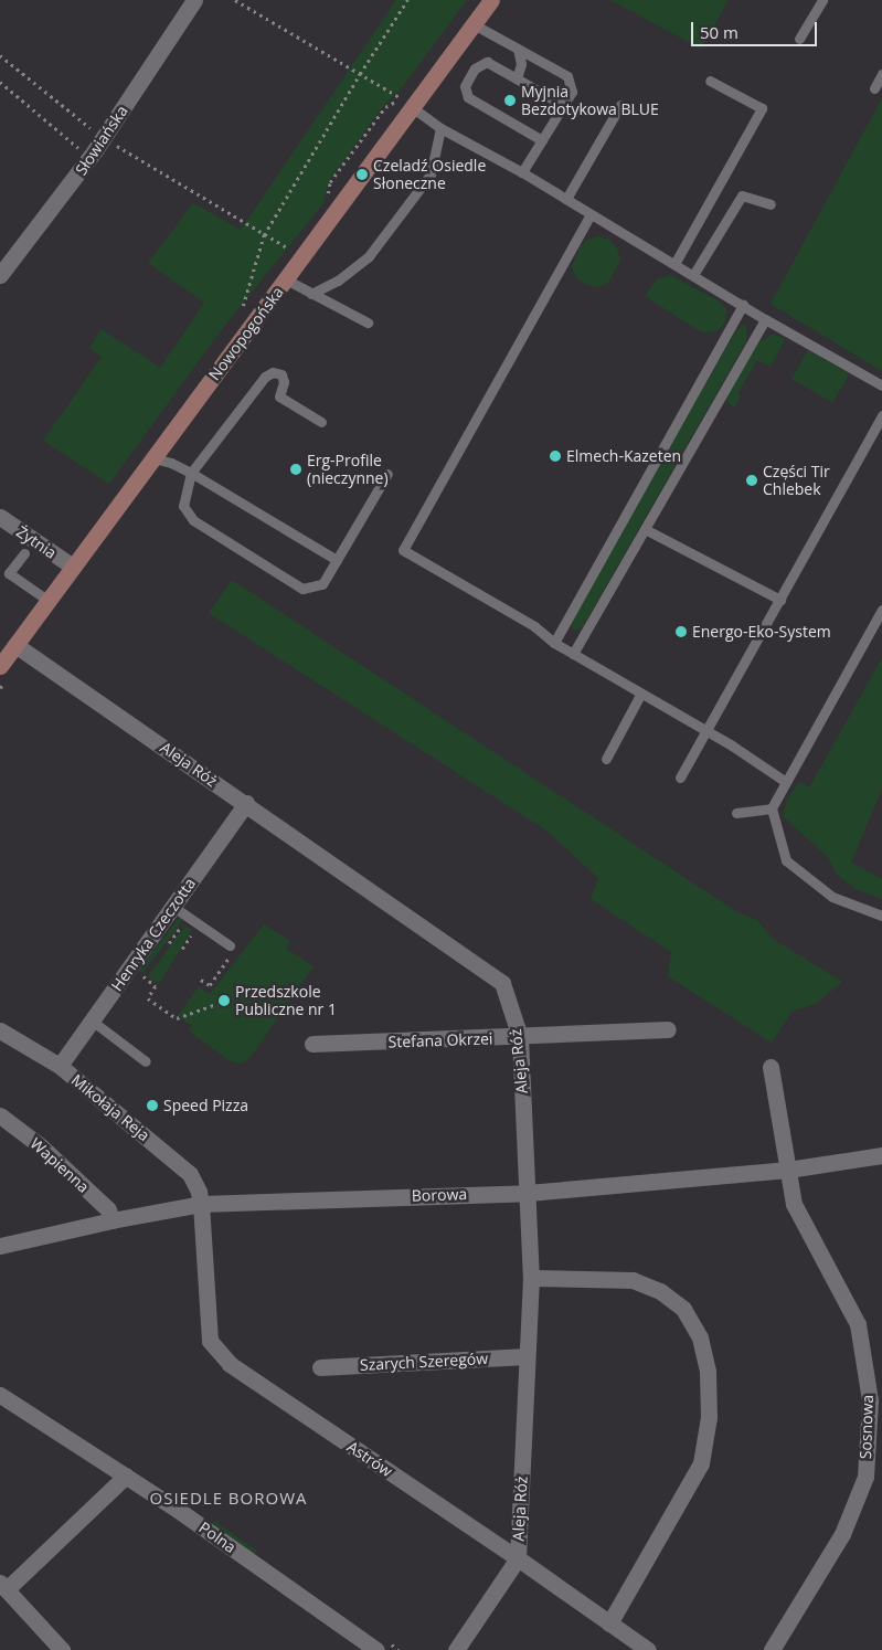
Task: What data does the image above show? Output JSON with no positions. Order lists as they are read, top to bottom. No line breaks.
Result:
{"streets":{"street":["Słowiańska","Nowopogońska","Żytnia","Aleja Róż","Henryka Czeczotta","Stefana Okrzei","Mikołaja Reja","Wapienna","Borowa","Szarych Szeregów","Sosnowa","Astrów","Polna"]},"crossings":[["Nowopogońska","Żytnia"],["Nowopogońska","Aleja Róż"],["Aleja Róż","Henryka Czeczotta"],["Aleja Róż","Stefana Okrzei"],["Aleja Róż","Borowa"],["Aleja Róż","Szarych Szeregów"],["Aleja Róż","Astrów"],["Henryka Czeczotta","Mikołaja Reja"],["Mikołaja Reja","Borowa"],["Mikołaja Reja","Astrów"],["Wapienna","Borowa"],["Borowa","Sosnowa"],["Borowa","Astrów"]],"districts":["OSIEDLE BOROWA"],"places":["Myjnia Bezdotykowa BLUE","Czeladź Osiedle Słoneczne","Elmech-Kazeten","Erg-Profile (nieczynne)","Części Tir Chlebek","Energo-Eko-System","Przedszkole Publiczne nr 1","Speed Pizza"],"scale_bar":"50 m"}
